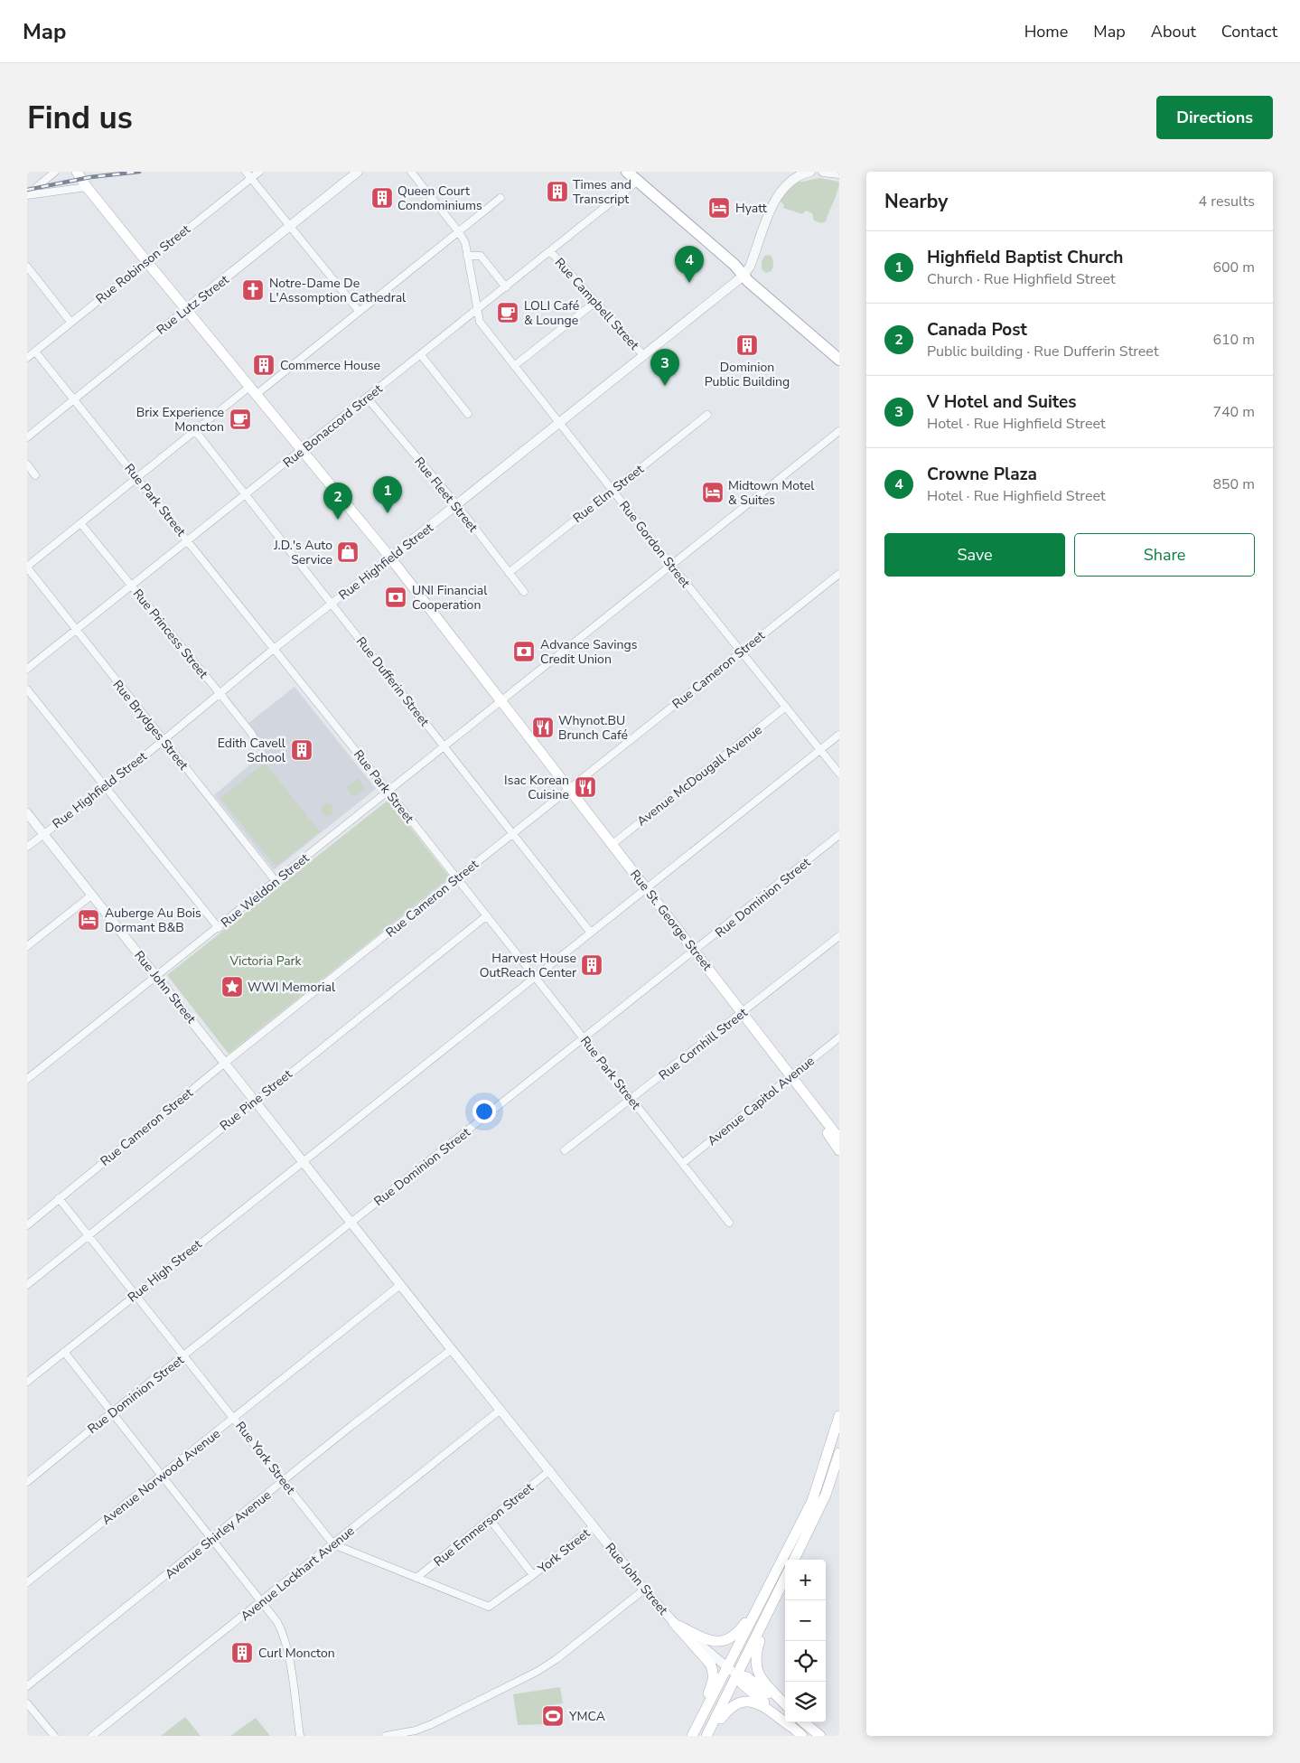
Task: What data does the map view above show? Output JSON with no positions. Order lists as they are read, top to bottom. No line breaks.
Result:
{"streets":{"main road":["Rue St. George Street"],"street":["Rue Robinson Street","Rue Campbell Street","Rue Lutz Street","Rue Bonaccord Street","Rue Elm Street","Rue Fleet Street","Rue Park Street","Rue Gordon Street","Rue Highfield Street","Rue Princess Street","Rue Cameron Street","Rue Dufferin Street","Rue Brydges Street","Avenue McDougall Avenue","Rue Weldon Street","Rue Dominion Street","Rue John Street","Rue Cornhill Street","Rue Pine Street","Avenue Capitol Avenue","Rue High Street","Rue York Street","Avenue Norwood Avenue","Rue Emmerson Street","Avenue Shirley Avenue","York Street","Avenue Lockhart Avenue"]},"crossings":[["Rue Robinson Street","Rue Park Street"],["Rue Robinson Street","Rue St. George Street"],["Rue Campbell Street","Rue Bonaccord Street"],["Rue Campbell Street","Rue Highfield Street"],["Rue Lutz Street","Rue Park Street"],["Rue Lutz Street","Rue St. George Street"],["Rue Bonaccord Street","Rue Fleet Street"],["Rue Bonaccord Street","Rue Park Street"],["Rue Bonaccord Street","Rue Gordon Street"],["Rue Bonaccord Street","Rue Princess Street"],["Rue Bonaccord Street","Rue Dufferin Street"],["Rue Bonaccord Street","Rue Brydges Street"],["Rue Bonaccord Street","Rue St. George Street"],["Rue Elm Street","Rue Fleet Street"],["Rue Elm Street","Rue Gordon Street"],["Rue Fleet Street","Rue Highfield Street"],["Rue Park Street","Rue Highfield Street"],["Rue Park Street","Rue Cameron Street"],["Rue Park Street","Rue Weldon Street"],["Rue Park Street","Rue Dominion Street"],["Rue Park Street","Rue Cornhill Street"],["Rue Park Street","Rue Pine Street"],["Rue Park Street","Avenue Capitol Avenue"],["Rue Park Street","Rue High Street"],["Rue Gordon Street","Rue Highfield Street"],["Rue Gordon Street","Rue Cameron Street"],["Rue Gordon Street","Avenue McDougall Avenue"],["Rue Gordon Street","Rue Weldon Street"],["Rue Gordon Street","Rue High Street"],["Rue Highfield Street","Rue Princess Street"],["Rue Highfield Street","Rue Dufferin Street"],["Rue Highfield Street","Rue Brydges Street"],["Rue Highfield Street","Rue St. George Street"],["Rue Highfield Street","Rue John Street"],["Rue Cameron Street","Rue Dufferin Street"],["Rue Cameron Street","Rue St. George Street"],["Rue Cameron Street","Rue John Street"],["Rue Cameron Street","Rue York Street"],["Rue Dufferin Street","Rue Weldon Street"],["Rue Dufferin Street","Rue High Street"],["Rue Brydges Street","Rue Weldon Street"],["Avenue McDougall Avenue","Rue St. George Street"],["Rue Weldon Street","Rue St. George Street"],["Rue Weldon Street","Rue John Street"],["Rue Dominion Street","Rue St. George Street"],["Rue Dominion Street","Rue John Street"],["Rue Dominion Street","Rue York Street"],["Rue St. George Street","Rue Cornhill Street"],["Rue St. George Street","Avenue Capitol Avenue"],["Rue St. George Street","Rue High Street"],["Rue John Street","Rue Pine Street"],["Rue John Street","Rue High Street"],["Rue John Street","Avenue Norwood Avenue"],["Rue John Street","Rue Emmerson Street"],["Rue John Street","Avenue Shirley Avenue"],["Rue John Street","York Street"],["Rue John Street","Avenue Lockhart Avenue"],["Rue Pine Street","Rue York Street"],["Rue High Street","Rue York Street"],["Rue York Street","Avenue Norwood Avenue"],["Rue York Street","Rue Emmerson Street"],["Rue York Street","Avenue Shirley Avenue"],["Rue York Street","York Street"],["Rue York Street","Avenue Lockhart Avenue"]],"parks":["Victoria Park"],"places":{"building":["Times and Transcript","Queen Court Condominiums","Dominion Public Building","Commerce House","Edith Cavell School","Harvest House OutReach Center","Curl Moncton"],"hotel":["Hyatt","Midtown Motel & Suites","Auberge Au Bois Dormant B&B"],"church":["Notre-Dame De L'Assomption Cathedral"],"cafe":["LOLI Café & Lounge","Brix Experience Moncton"],"shop":["J.D.'s Auto Service"],"bank":["UNI Financial Cooperation","Advance Savings Credit Union"],"restaurant":["Whynot.BU Brunch Café","Isac Korean Cuisine"],"place":["WWI Memorial"],"sports":["YMCA"]},"page":{"header":"Map","nav":["Home","Map","About","Contact"],"buttons":["Directions",["Save","Share"]],"title":"Find us","heading":["Nearby","4 results"],"list":[{"mark":"1","name":"Highfield Baptist Church","note":"Church · Rue Highfield Street","value":"600 m"},{"mark":"2","name":"Canada Post","note":"Public building · Rue Dufferin Street","value":"610 m"},{"mark":"3","name":"V Hotel and Suites","note":"Hotel · Rue Highfield Street","value":"740 m"},{"mark":"4","name":"Crowne Plaza","note":"Hotel · Rue Highfield Street","value":"850 m"}],"pins":["4","3","1","2"],"map_buttons":["+","−"]}}
